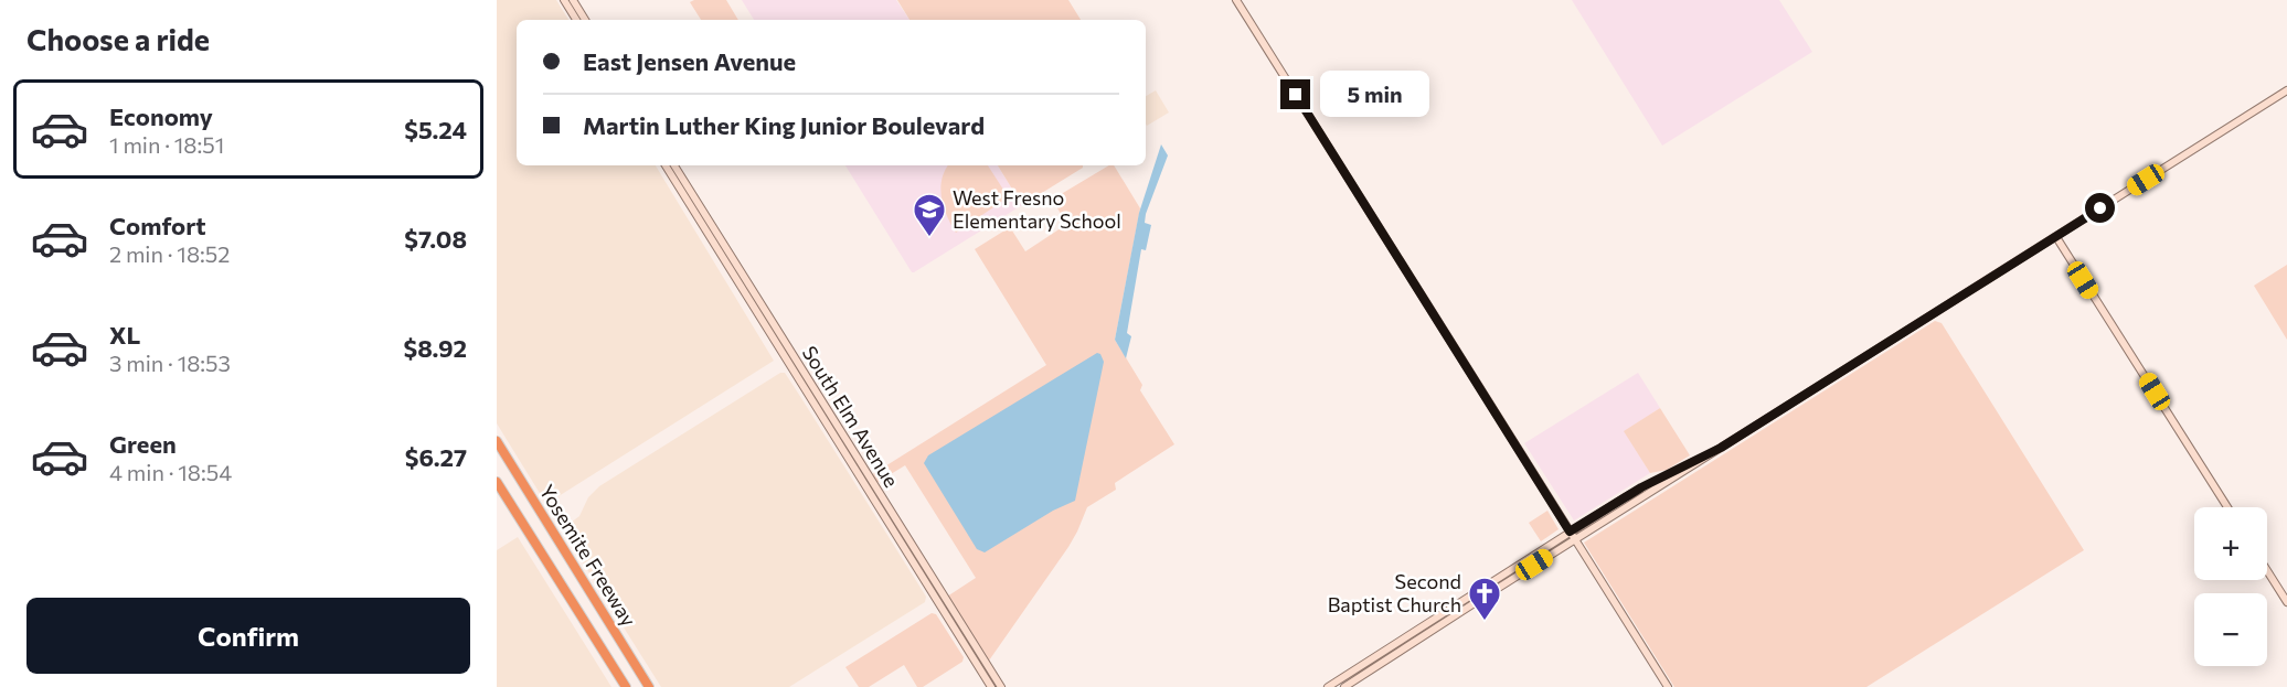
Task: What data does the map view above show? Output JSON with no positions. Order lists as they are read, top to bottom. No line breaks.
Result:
{"streets":{"highway":["Yosemite Freeway"],"street":["South Elm Avenue"]},"places":{"school or university":["West Fresno Elementary School"],"church":["Second Baptist Church"]},"page":{"heading":"Choose a ride","banner":["East Jensen Avenue","Martin Luther King Junior Boulevard"],"bubble":"5 min","list":[{"name":"Economy","note":"1 min · 18:51","value":"$5.24"},{"name":"Comfort","note":"2 min · 18:52","value":"$7.08"},{"name":"XL","note":"3 min · 18:53","value":"$8.92"},{"name":"Green","note":"4 min · 18:54","value":"$6.27"}],"map_buttons":["+","−"],"buttons":"Confirm"}}
